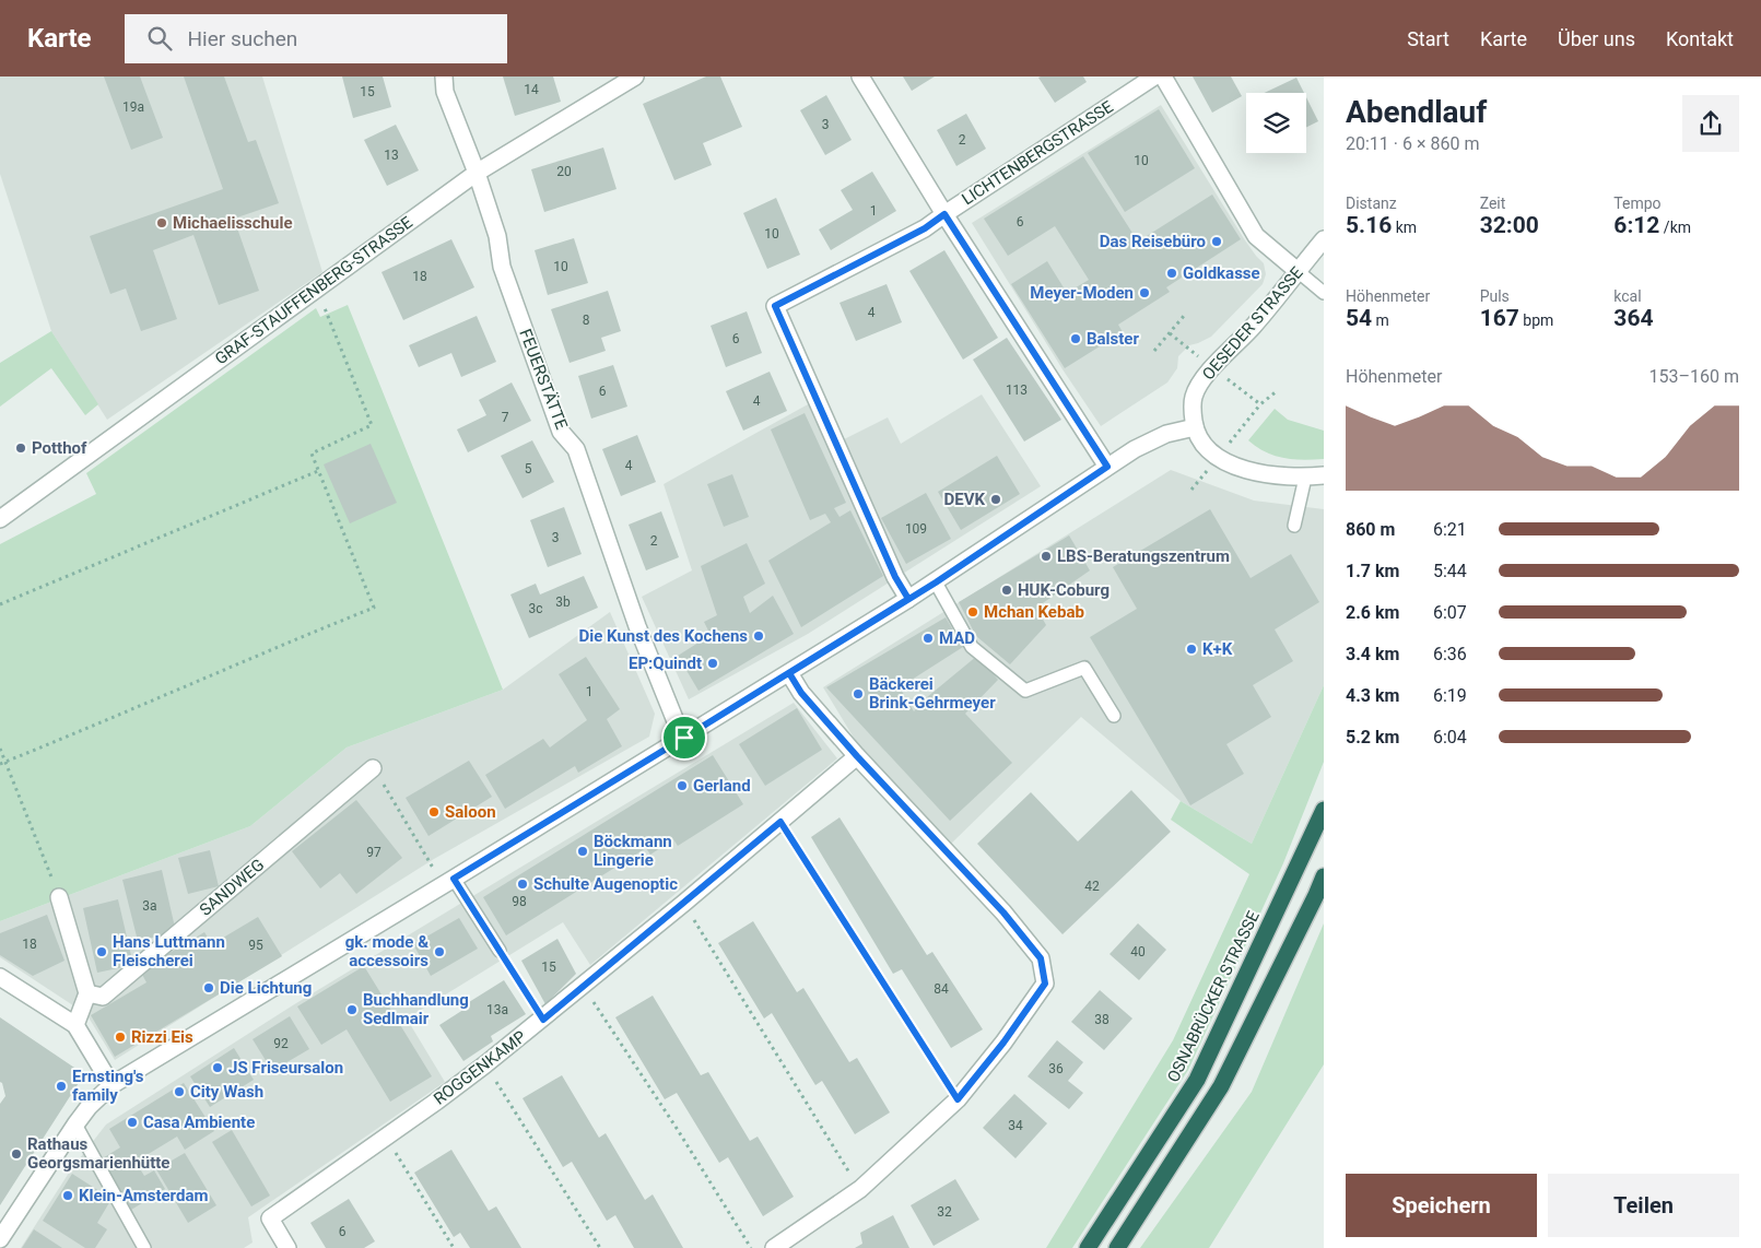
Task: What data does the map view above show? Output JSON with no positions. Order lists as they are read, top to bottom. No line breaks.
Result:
{"streets":{"highway":["OSNABRÜCKER STRASSE"],"street":["LICHTENBERGSTRASSE","GRAF-STAUFFENBERG-STRASSE","OESEDER STRASSE","FEUERSTÄTTE","SANDWEG","ROGGENKAMP"]},"crossings":[["GRAF-STAUFFENBERG-STRASSE","FEUERSTÄTTE"]],"places":["Michaelisschule","Das Reisebüro","Goldkasse","Meyer-Moden","Balster","Potthof","DEVK","LBS-Beratungszentrum","HUK-Coburg","Mchan Kebab","Die Kunst des Kochens","MAD","K+K","EP:Quindt","Bäckerei Brink-Gehrmeyer","Gerland","Saloon","Böckmann Lingerie","Schulte Augenoptic","Hans Luttmann Fleischerei","gk. mode & accessoirs","Die Lichtung","Buchhandlung Sedlmair","Rizzi Eis","JS Friseursalon","Ernsting's family","City Wash","Casa Ambiente","Rathaus Georgsmarienhütte","Klein-Amsterdam"],"house_numbers":["14","15","19a","3","2","13","10","20","1","6","10","10","18","4","8","6","113","6","4","7","4","5","109","3","2","3b","3c","1","97","42","98","3a","18","95","40","15","84","13a","38","92","36","34","32","6"],"page":{"header":"Karte","search":"Hier suchen","nav":["Start","Karte","Über uns","Kontakt"],"heading":["Abendlauf","20:11 · 6 × 860 m"],"stats":[["Distanz","5.16 km"],["Zeit","32:00"],["Tempo","6:12 /km"],["Höhenmeter","54 m"],["Puls","167 bpm"],["kcal","364"]],"chart":["Höhenmeter","153–160 m"],"list":[{"name":"860 m","note":"6:21"},{"name":"1.7 km","note":"5:44"},{"name":"2.6 km","note":"6:07"},{"name":"3.4 km","note":"6:36"},{"name":"4.3 km","note":"6:19"},{"name":"5.2 km","note":"6:04"}],"buttons":["Speichern","Teilen"]}}
